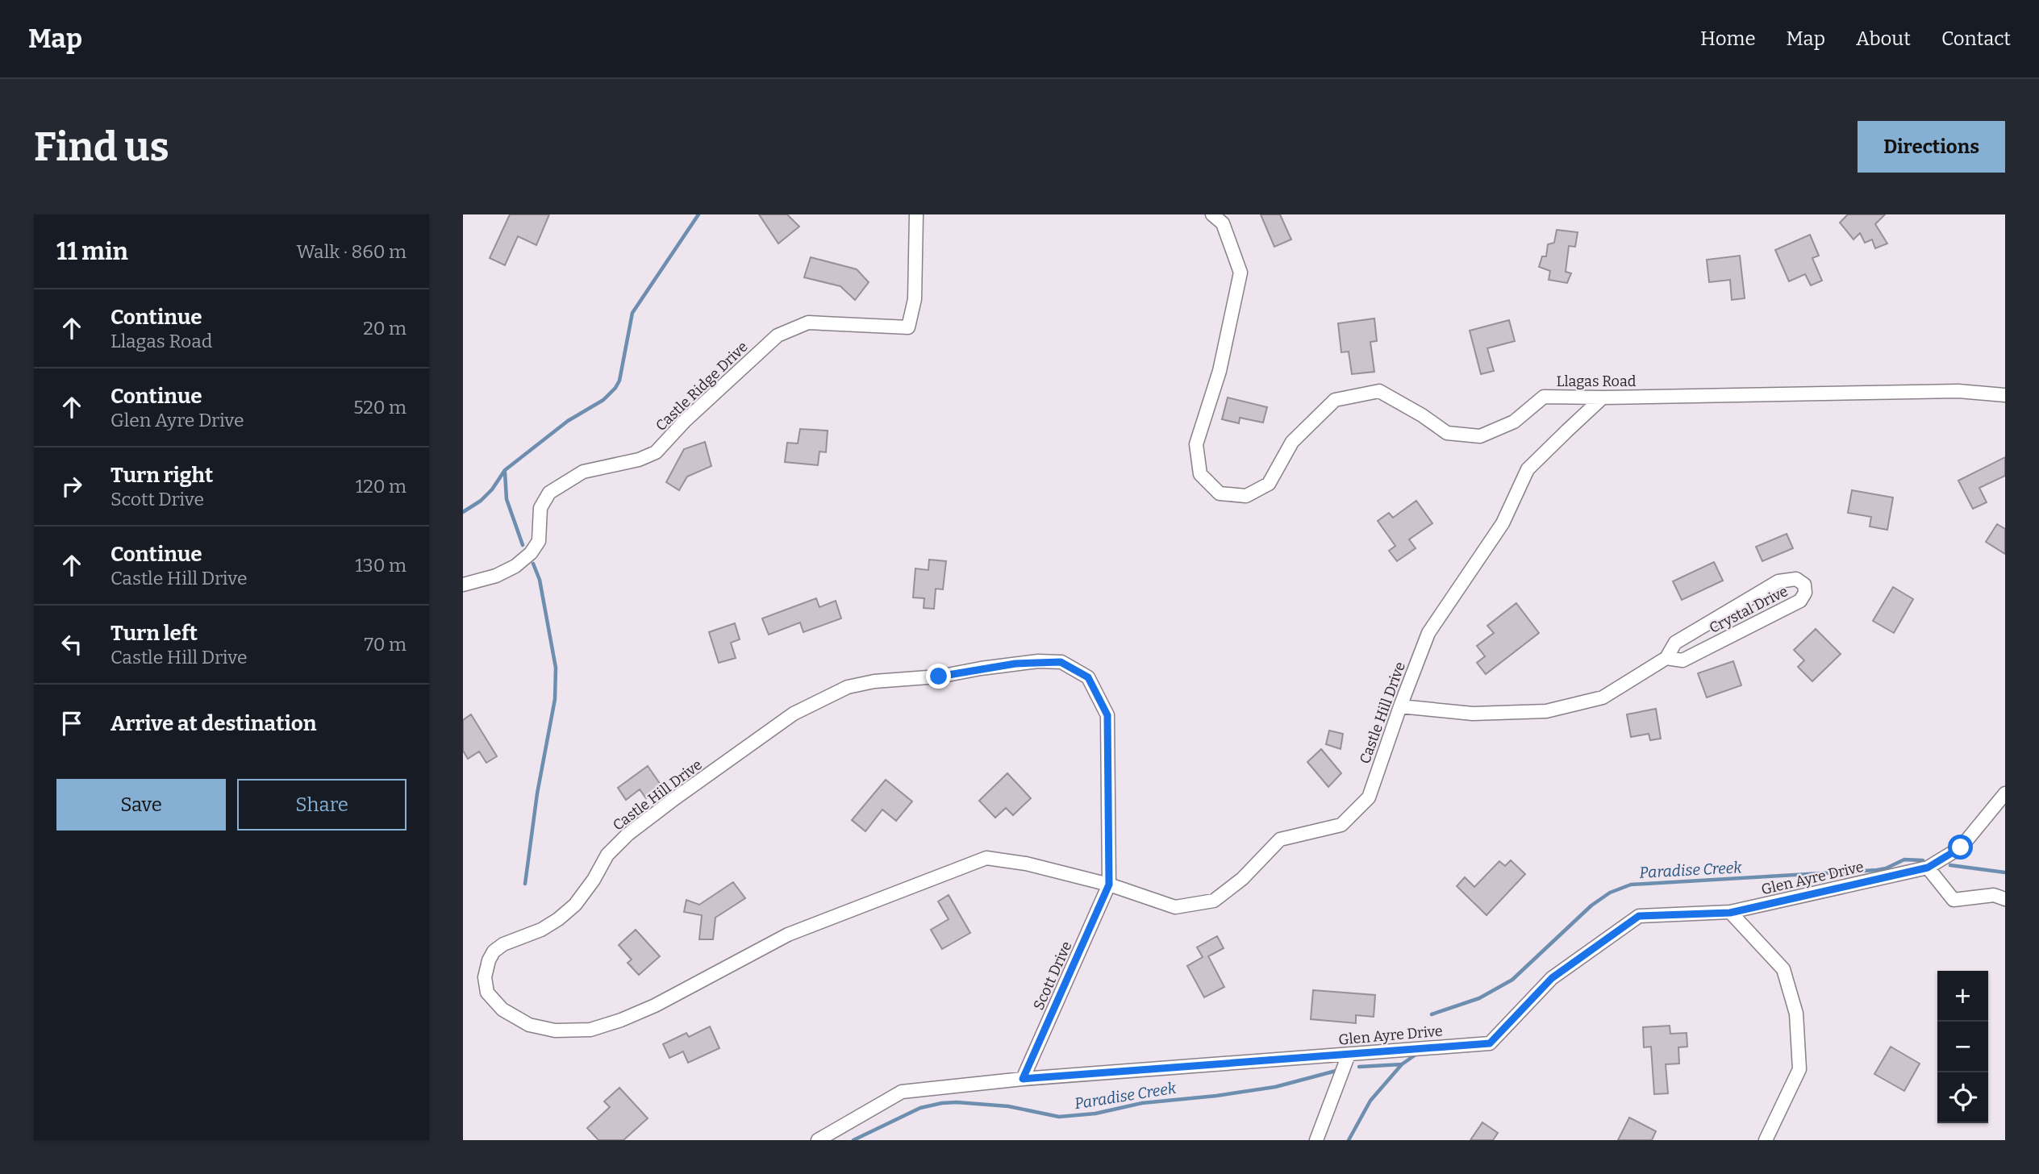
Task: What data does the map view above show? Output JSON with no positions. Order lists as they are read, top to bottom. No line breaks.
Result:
{"streets":{"street":["Llagas Road","Castle Ridge Drive","Crystal Drive","Castle Hill Drive","Glen Ayre Drive","Scott Drive"]},"crossings":[["Llagas Road","Castle Hill Drive"],["Crystal Drive","Castle Hill Drive"],["Castle Hill Drive","Scott Drive"],["Glen Ayre Drive","Scott Drive"]],"water":["Paradise Creek"],"page":{"header":"Map","nav":["Home","Map","About","Contact"],"buttons":["Directions",["Save","Share"]],"title":"Find us","heading":["11 min","Walk · 860 m"],"list":[["Continue","Llagas Road","20 m"],["Continue","Glen Ayre Drive","520 m"],["Turn right","Scott Drive","120 m"],["Continue","Castle Hill Drive","130 m"],["Turn left","Castle Hill Drive","70 m"],"Arrive at destination"],"map_buttons":["+","−"]}}
